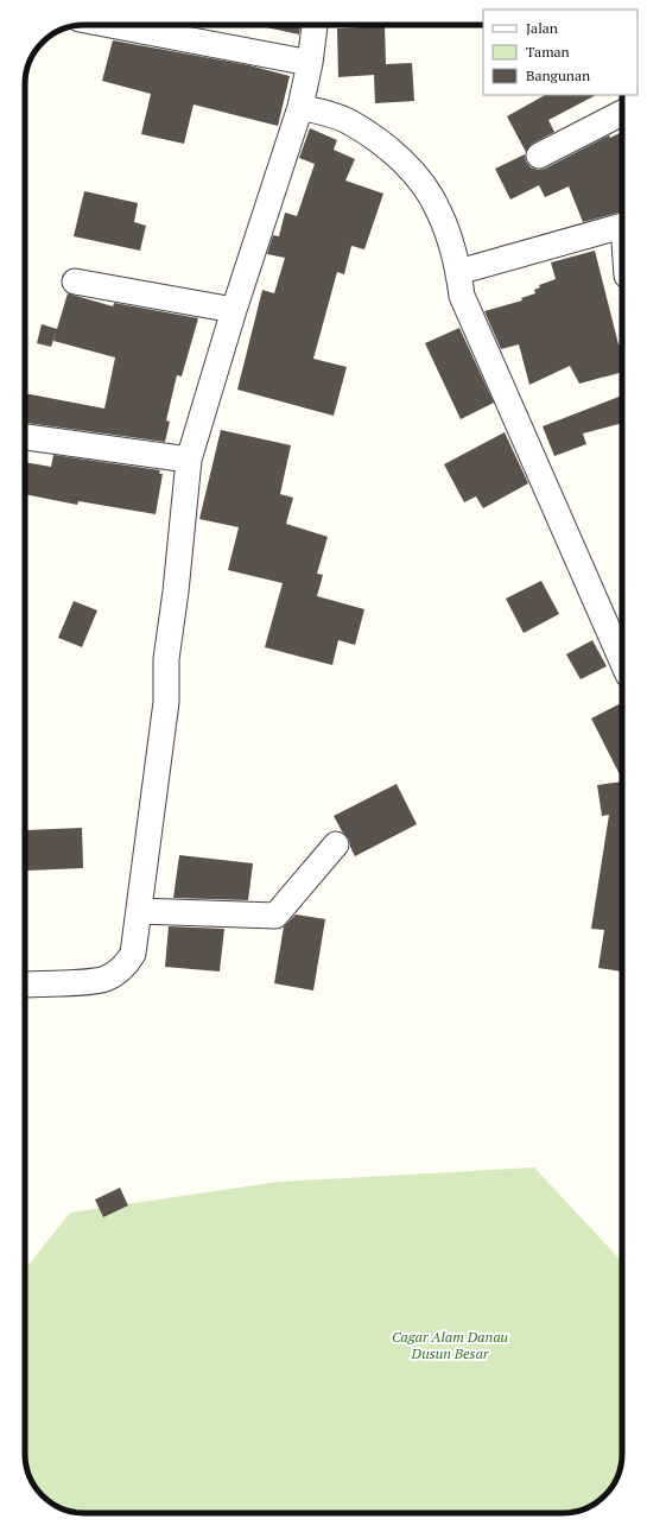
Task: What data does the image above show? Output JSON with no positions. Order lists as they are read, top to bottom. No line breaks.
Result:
{"parks":["Cagar Alam Danau Dusun Besar"],"legend":["Jalan","Taman","Bangunan"]}
